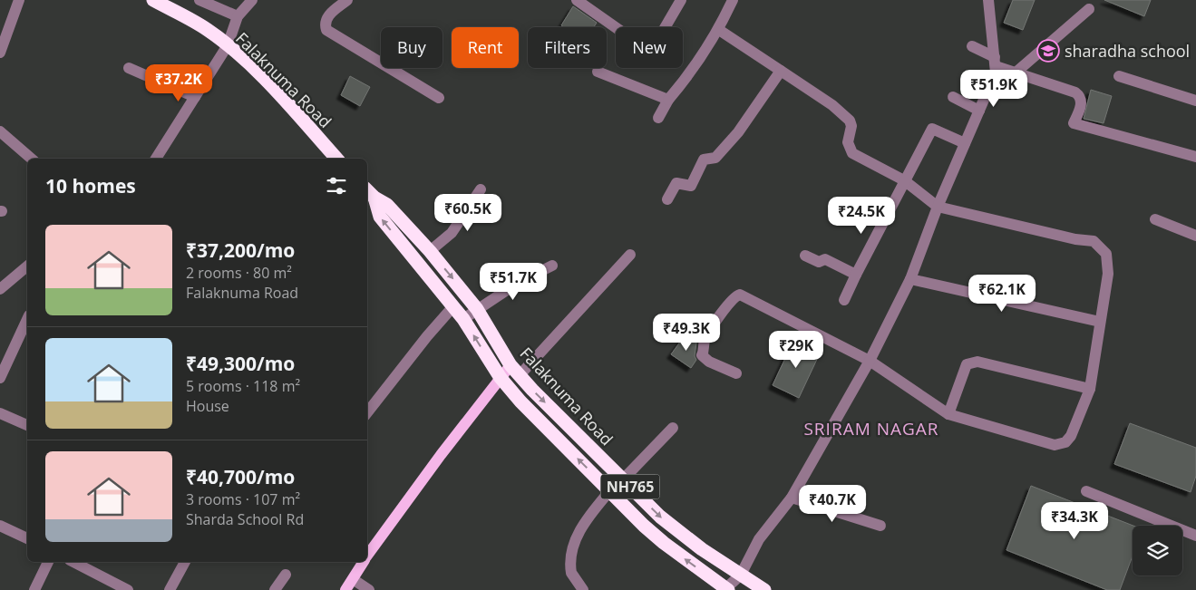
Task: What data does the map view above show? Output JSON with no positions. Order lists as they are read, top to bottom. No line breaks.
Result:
{"streets":{"highway":["Falaknuma Road","NH765"]},"districts":["SRIRAM NAGAR"],"places":{"school or university":["sharadha school"]},"page":{"chip":["Buy","Rent","Filters","New"],"price":["₹37.2K","₹51.9K","₹60.5K","₹24.5K","₹51.7K","₹62.1K","₹49.3K","₹29K","₹40.7K","₹34.3K"],"heading":"10 homes","list":[{"name":"₹37,200/mo","note":"2 rooms · 80 m² · Falaknuma Road"},{"name":"₹49,300/mo","note":"5 rooms · 118 m² · House"},{"name":"₹40,700/mo","note":"3 rooms · 107 m² · Sharda School Rd"}]}}
